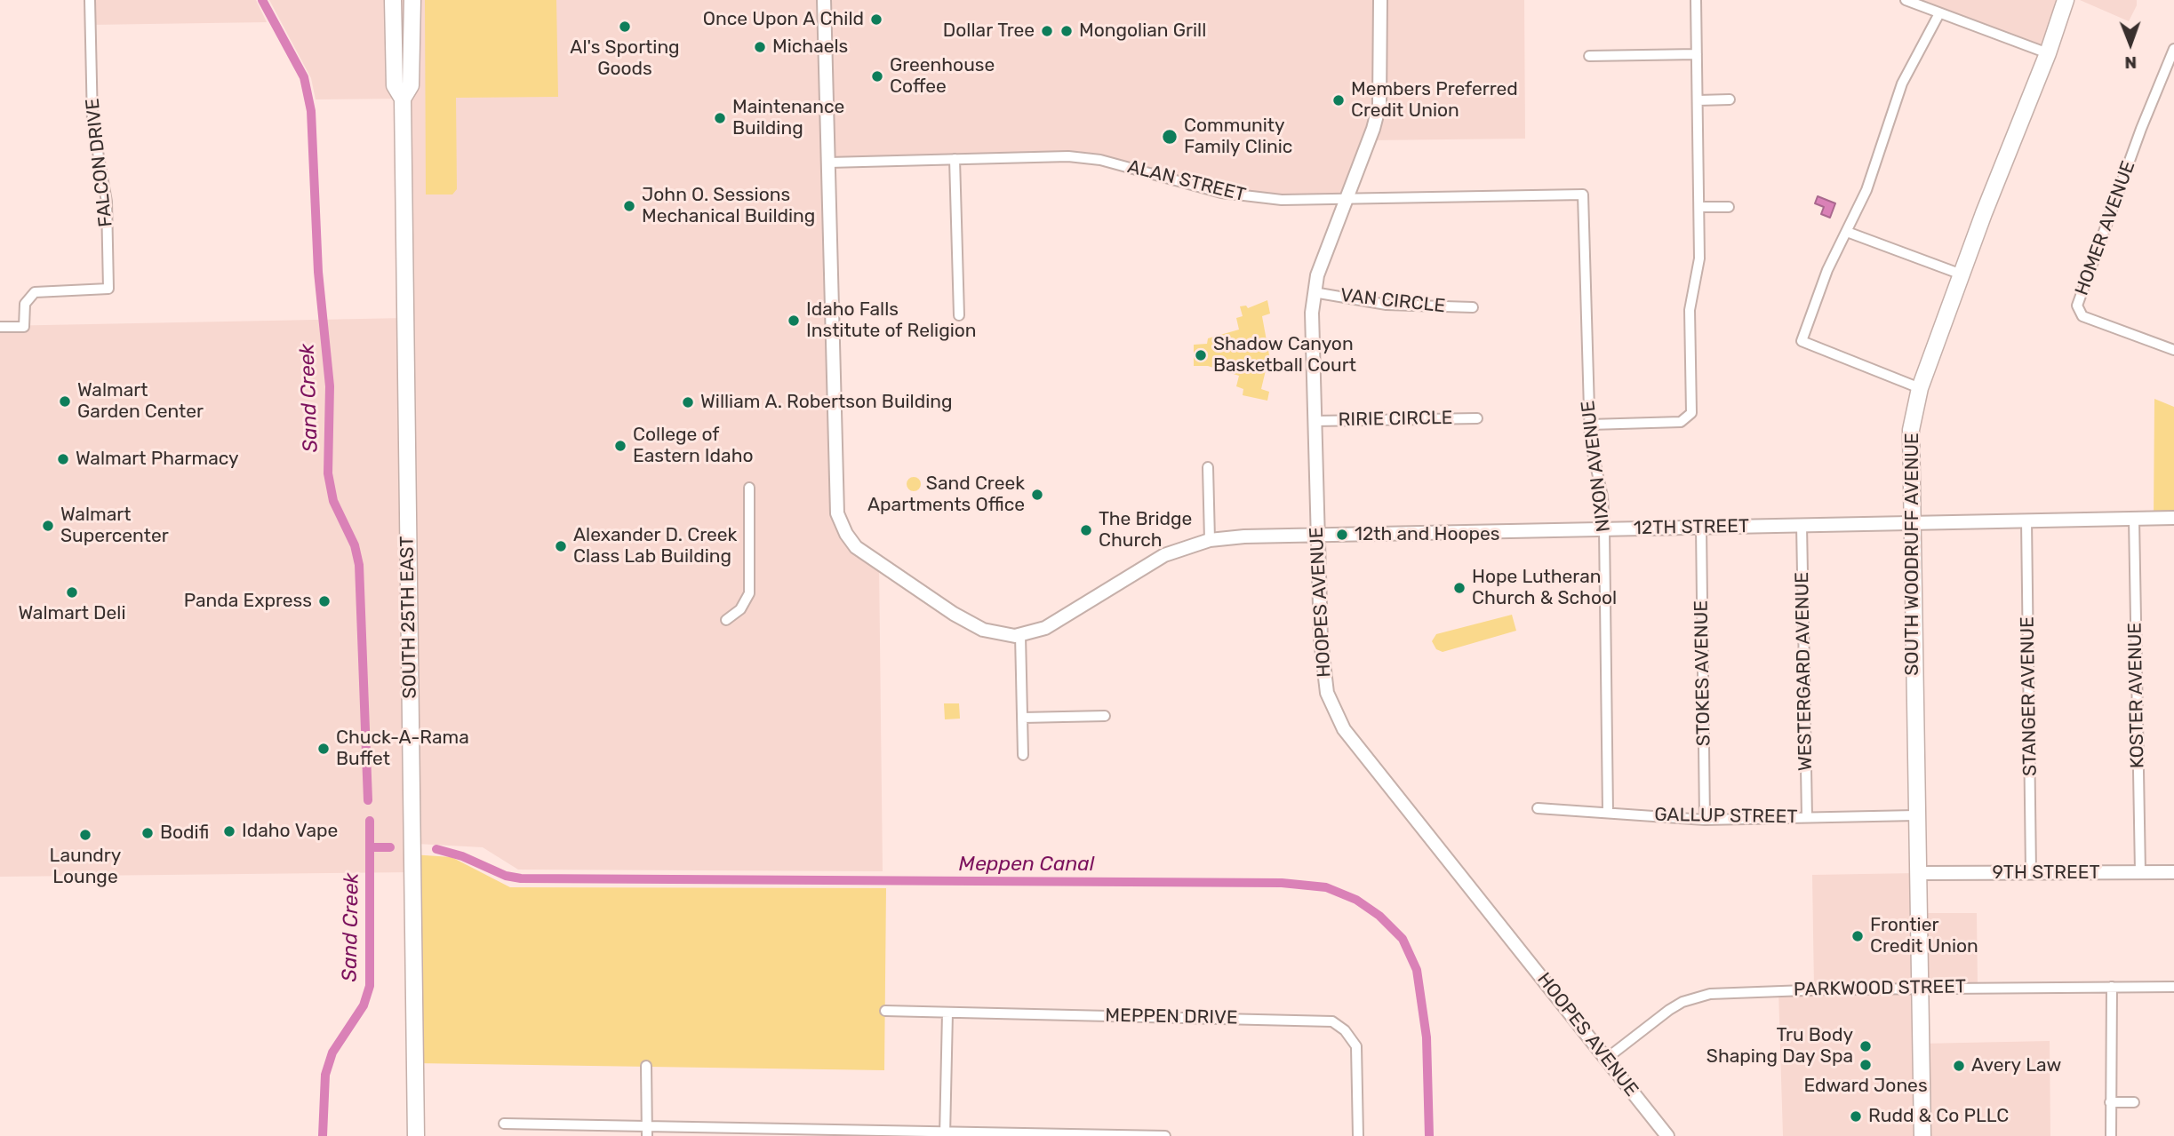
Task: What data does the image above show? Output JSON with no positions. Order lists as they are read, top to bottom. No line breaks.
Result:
{"streets":{"main road":["SOUTH WOODRUFF AVENUE","SOUTH 25TH EAST"],"street":["FALCON DRIVE","ALAN STREET","HOMER AVENUE","VAN CIRCLE","RIRIE CIRCLE","NIXON AVENUE","12TH STREET","HOOPES AVENUE","WESTERGARD AVENUE","STOKES AVENUE","KOSTER AVENUE","STANGER AVENUE","GALLUP STREET","9TH STREET","PARKWOOD STREET","MEPPEN DRIVE"]},"crossings":[["ALAN STREET","NIXON AVENUE"],["ALAN STREET","HOOPES AVENUE"],["VAN CIRCLE","HOOPES AVENUE"],["RIRIE CIRCLE","HOOPES AVENUE"],["NIXON AVENUE","12TH STREET"],["NIXON AVENUE","GALLUP STREET"],["12TH STREET","SOUTH WOODRUFF AVENUE"],["12TH STREET","HOOPES AVENUE"],["12TH STREET","WESTERGARD AVENUE"],["12TH STREET","STOKES AVENUE"],["12TH STREET","KOSTER AVENUE"],["12TH STREET","STANGER AVENUE"],["SOUTH WOODRUFF AVENUE","GALLUP STREET"],["SOUTH WOODRUFF AVENUE","9TH STREET"],["SOUTH WOODRUFF AVENUE","PARKWOOD STREET"],["HOOPES AVENUE","PARKWOOD STREET"],["WESTERGARD AVENUE","GALLUP STREET"],["STOKES AVENUE","GALLUP STREET"],["KOSTER AVENUE","9TH STREET"],["STANGER AVENUE","9TH STREET"]],"water":["Sand Creek","Meppen Canal"],"places":["Once Upon A Child","Al's Sporting Goods","Dollar Tree","Mongolian Grill","Michaels","Greenhouse Coffee","Members Preferred Credit Union","Maintenance Building","Community Family Clinic","John O. Sessions Mechanical Building","Idaho Falls Institute of Religion","Shadow Canyon Basketball Court","Walmart Garden Center","William A. Robertson Building","College of Eastern Idaho","Walmart Pharmacy","Sand Creek Apartments Office","Walmart Supercenter","The Bridge Church","12th and Hoopes","Alexander D. Creek Class Lab Building","Hope Lutheran Church & School","Walmart Deli","Panda Express","Chuck-A-Rama Buffet","Idaho Vape","Bodifi","Laundry Lounge","Frontier Credit Union","Tru Body Shaping Day Spa","Edward Jones","Avery Law","Rudd & Co PLLC"],"north":"bottom"}
